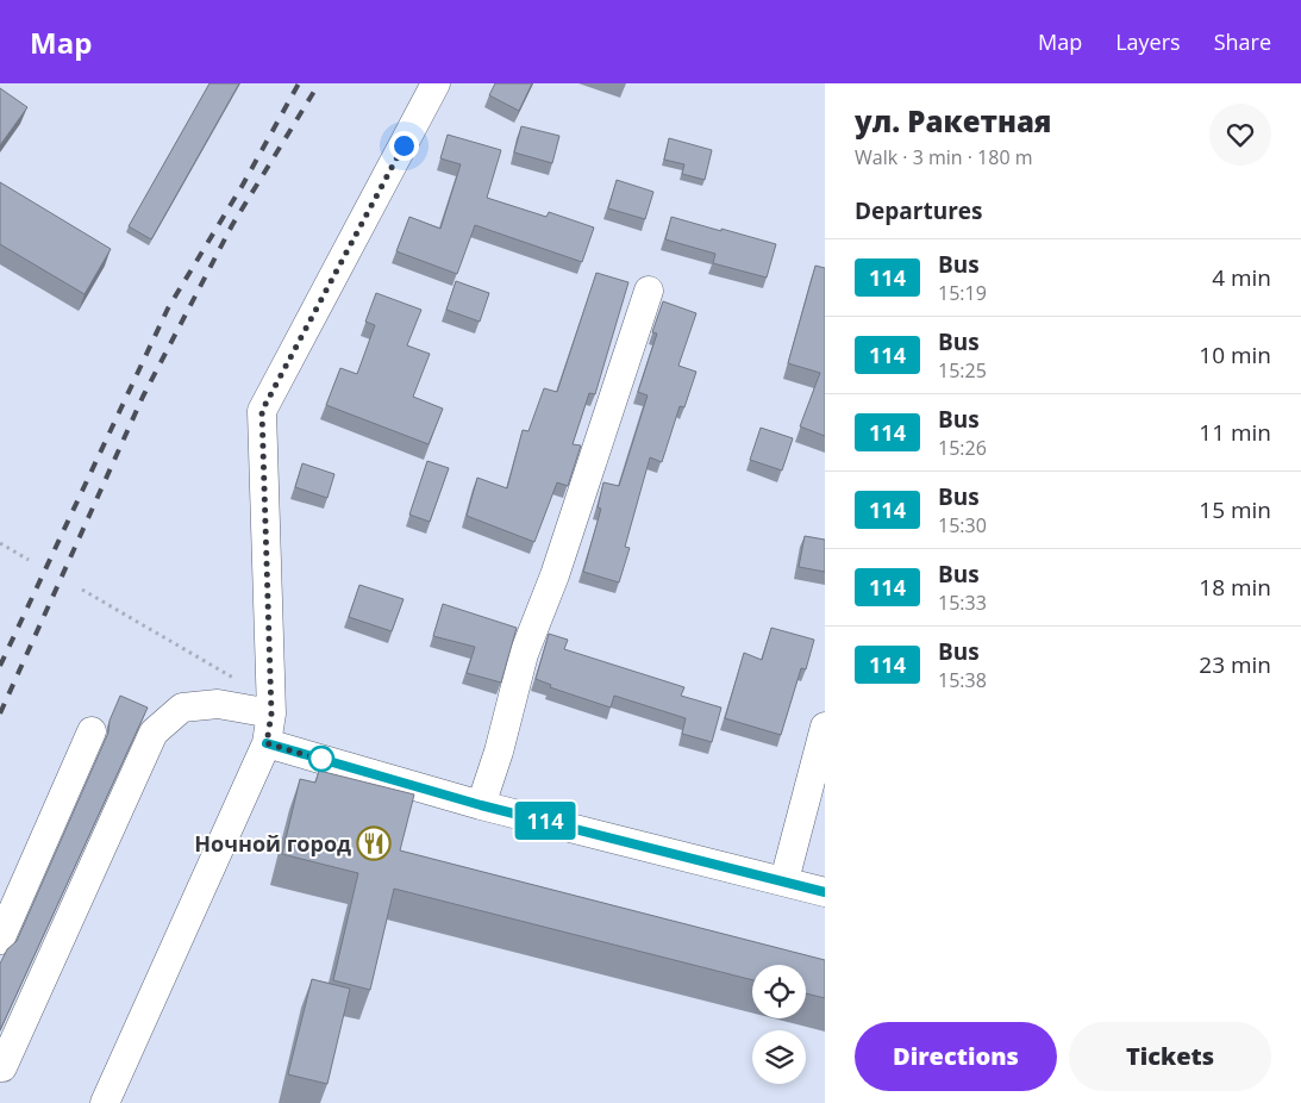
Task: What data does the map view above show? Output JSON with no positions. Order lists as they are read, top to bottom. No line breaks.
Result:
{"places":{"restaurant":["Ночной город"]},"lines":["bus line 114"],"page":{"header":"Map","nav":["Map","Layers","Share"],"on_map":"114","heading":[["ул. Ракетная","Walk · 3 min · 180 m"],"Departures"],"list":[{"mark":"114","name":"Bus","note":"15:19","value":"4 min"},{"mark":"114","name":"Bus","note":"15:25","value":"10 min"},{"mark":"114","name":"Bus","note":"15:26","value":"11 min"},{"mark":"114","name":"Bus","note":"15:30","value":"15 min"},{"mark":"114","name":"Bus","note":"15:33","value":"18 min"},{"mark":"114","name":"Bus","note":"15:38","value":"23 min"}],"buttons":["Directions","Tickets"]}}
